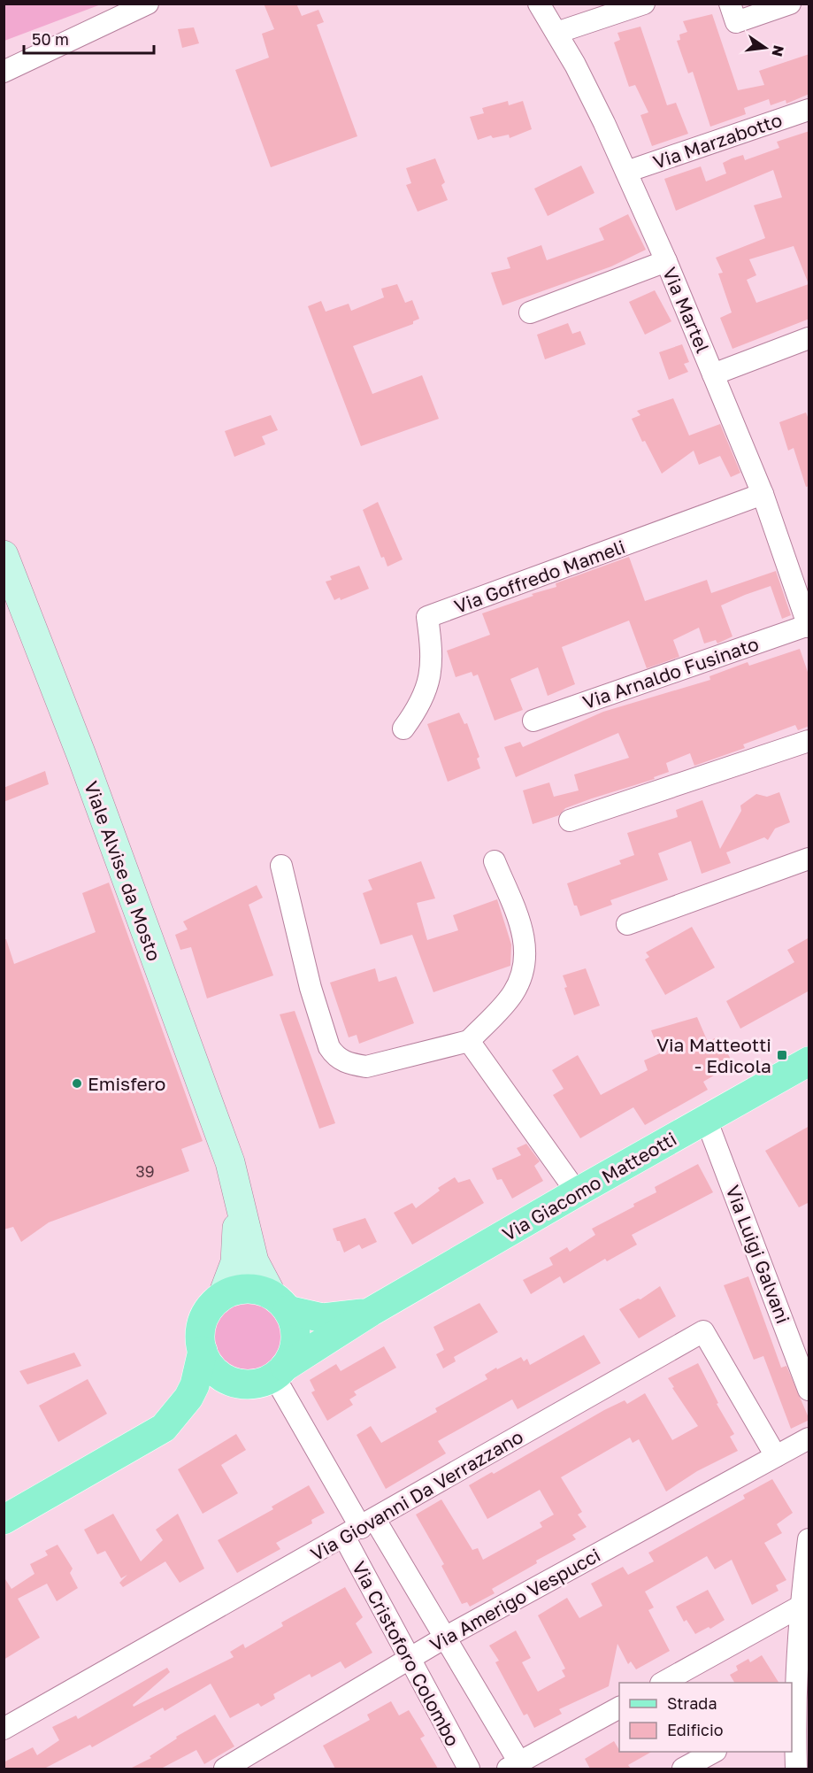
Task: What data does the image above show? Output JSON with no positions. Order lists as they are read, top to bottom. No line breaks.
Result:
{"streets":{"main road":["Viale Alvise da Mosto","Via Giacomo Matteotti"],"street":["Via Marzabotto","Via Martel","Via Goffredo Mameli","Via Arnaldo Fusinato","Via Luigi Galvani","Via Giovanni Da Verrazzano","Via Amerigo Vespucci","Via Cristoforo Colombo"]},"crossings":[["Via Marzabotto","Via Martel"],["Via Martel","Via Goffredo Mameli"],["Via Martel","Via Arnaldo Fusinato"],["Viale Alvise da Mosto","Via Giacomo Matteotti"],["Viale Alvise da Mosto","Via Cristoforo Colombo"],["Via Giacomo Matteotti","Via Luigi Galvani"],["Via Giacomo Matteotti","Via Cristoforo Colombo"],["Via Giovanni Da Verrazzano","Via Amerigo Vespucci"],["Via Giovanni Da Verrazzano","Via Cristoforo Colombo"],["Via Amerigo Vespucci","Via Cristoforo Colombo"]],"places":{"transit":["Via Matteotti - Edicola"],"other":["Emisfero"]},"house_numbers":["39"],"legend":["Strada","Edificio"],"scale_bar":"50 m","north":"right"}
